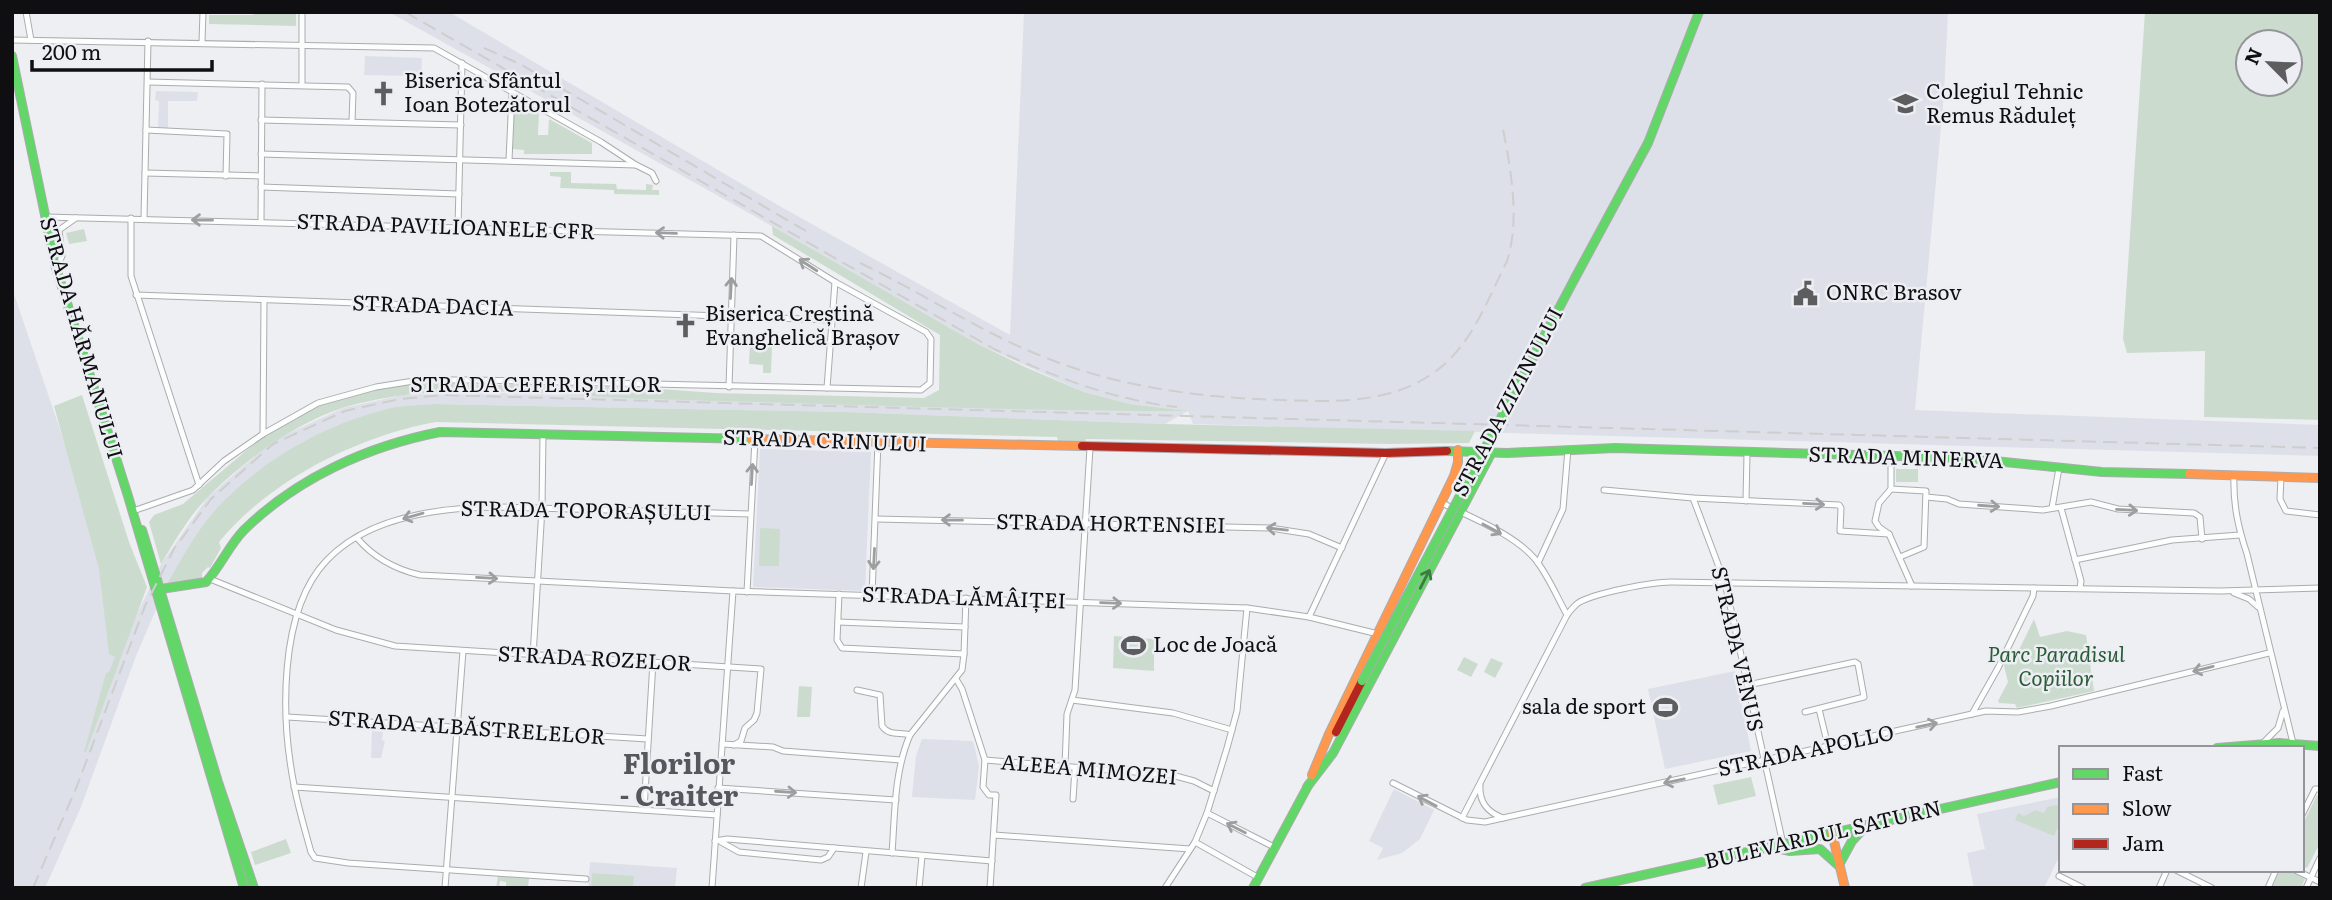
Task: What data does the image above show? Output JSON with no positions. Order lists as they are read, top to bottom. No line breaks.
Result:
{"streets":{"street":["STRADA PAVILIOANELE CFR","STRADA DACIA","STRADA HĂRMANULUI","STRADA CEFERIȘTILOR","STRADA ZIZINULUI","STRADA CRINULUI","STRADA MINERVA","STRADA TOPORAȘULUI","STRADA HORTENSIEI","STRADA LĂMÂIȚEI","STRADA VENUS","STRADA ROZELOR","STRADA ALBĂSTRELELOR","STRADA APOLLO","ALEEA MIMOZEI","BULEVARDUL SATURN"]},"crossings":[["STRADA PAVILIOANELE CFR","STRADA HĂRMANULUI"],["STRADA PAVILIOANELE CFR","STRADA CEFERIȘTILOR"],["STRADA HĂRMANULUI","STRADA CEFERIȘTILOR"],["STRADA ZIZINULUI","STRADA CRINULUI"],["STRADA ZIZINULUI","STRADA MINERVA"],["STRADA ZIZINULUI","STRADA LĂMÂIȚEI"],["STRADA CRINULUI","STRADA MINERVA"],["STRADA CRINULUI","STRADA ROZELOR"],["STRADA TOPORAȘULUI","STRADA LĂMÂIȚEI"],["STRADA TOPORAȘULUI","STRADA ROZELOR"],["STRADA TOPORAȘULUI","STRADA ALBĂSTRELELOR"],["STRADA VENUS","STRADA APOLLO"],["STRADA VENUS","BULEVARDUL SATURN"]],"one_way":["STRADA PAVILIOANELE CFR","STRADA HORTENSIEI"],"districts":["Florilor - Craiter"],"parks":["Parc Paradisul Copiilor"],"places":{"church":["Biserica Sfântul Ioan Botezătorul","Biserica Creștină Evanghelică Brașov"],"school or university":["Colegiul Tehnic Remus Răduleț"],"public building":["ONRC Brasov"],"sports":["Loc de Joacă","sala de sport"]},"legend":["Fast","Slow","Jam"],"scale_bar":"200 m","north":"top left"}
